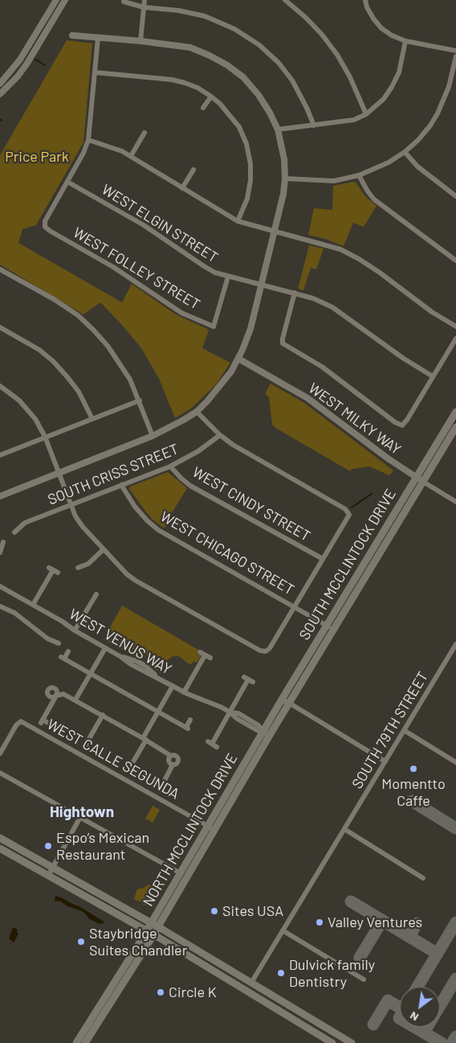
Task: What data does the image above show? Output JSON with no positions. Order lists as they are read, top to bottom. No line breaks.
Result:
{"streets":{"main road":["SOUTH MCCLINTOCK DRIVE","NORTH MCCLINTOCK DRIVE"],"street":["WEST ELGIN STREET","WEST FOLLEY STREET","WEST MILKY WAY","SOUTH CRISS STREET","WEST CINDY STREET","WEST CHICAGO STREET","WEST VENUS WAY","SOUTH 79TH STREET","WEST CALLE SEGUNDA"]},"crossings":[["WEST ELGIN STREET","WEST FOLLEY STREET"],["WEST MILKY WAY","SOUTH MCCLINTOCK DRIVE"],["SOUTH CRISS STREET","WEST CINDY STREET"],["SOUTH CRISS STREET","WEST CHICAGO STREET"],["WEST CHICAGO STREET","SOUTH MCCLINTOCK DRIVE"],["SOUTH MCCLINTOCK DRIVE","WEST VENUS WAY"],["SOUTH MCCLINTOCK DRIVE","NORTH MCCLINTOCK DRIVE"],["WEST VENUS WAY","NORTH MCCLINTOCK DRIVE"],["WEST CALLE SEGUNDA","NORTH MCCLINTOCK DRIVE"]],"districts":["Hightown"],"parks":["Price Park"],"places":["Momentto Caffe","Espo’s Mexican Restaurant","Sites USA","Valley Ventures","Staybridge Suites Chandler","Dulvick family Dentistry","Circle K"],"north":"bottom left"}
